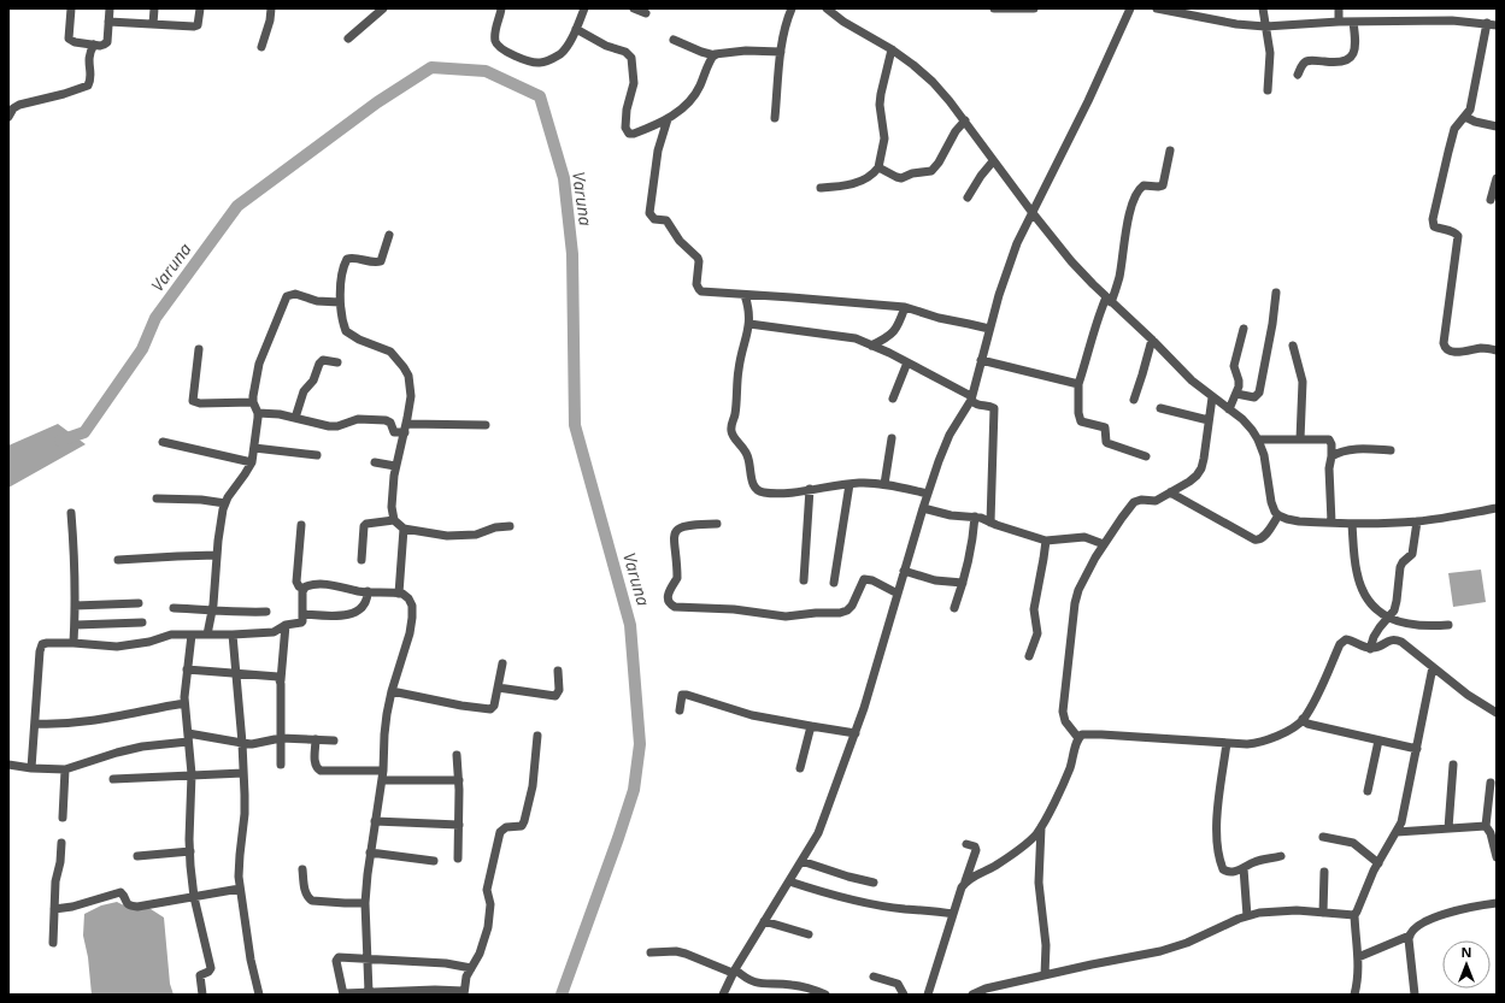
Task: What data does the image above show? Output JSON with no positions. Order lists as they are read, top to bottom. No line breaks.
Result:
{"water":["Varuna"],"north":"top"}
